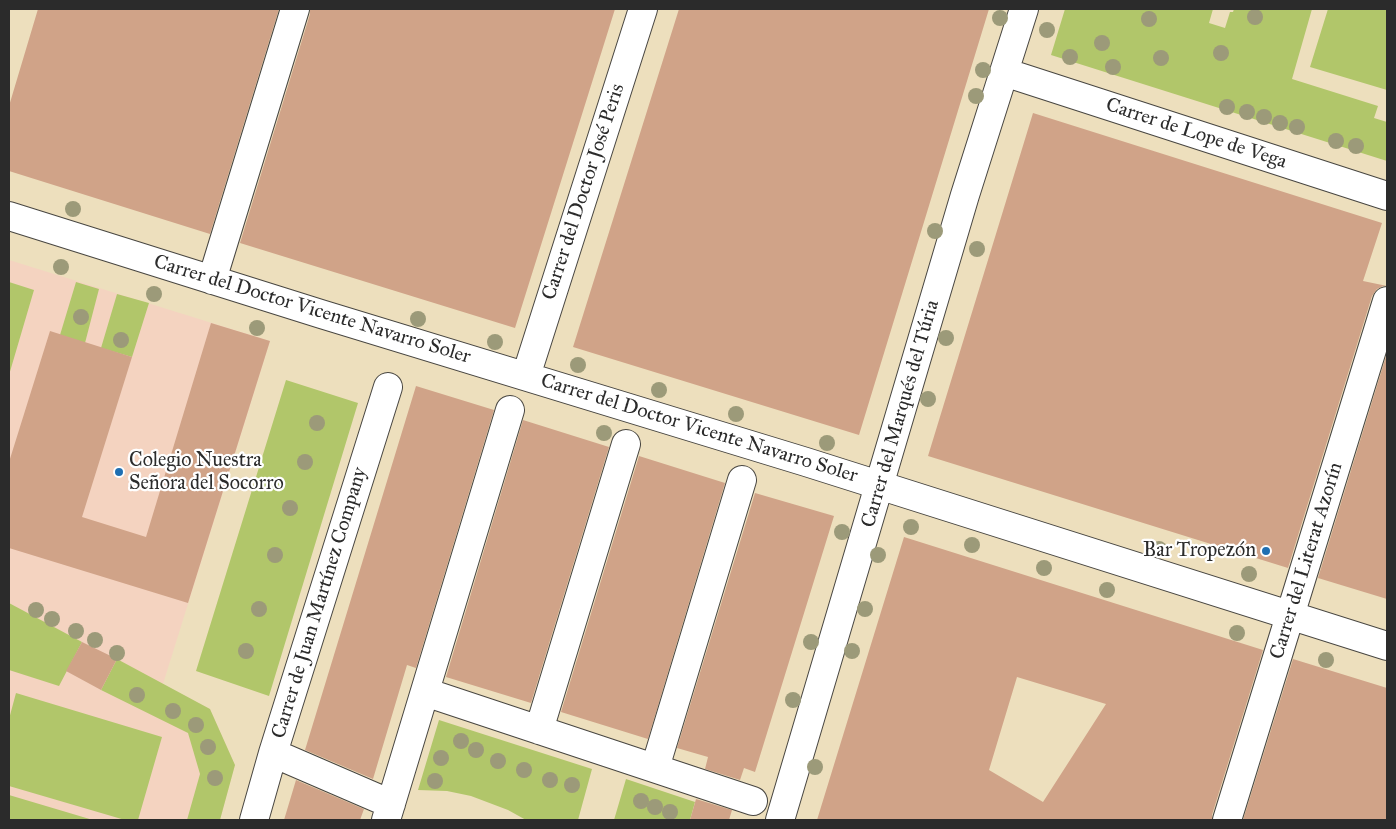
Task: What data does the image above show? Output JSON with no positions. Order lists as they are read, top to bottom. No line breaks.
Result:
{"streets":{"street":["Carrer de Lope de Vega","Carrer del Doctor José Peris","Carrer del Doctor Vicente Navarro Soler","Carrer del Marqués del Túria","Carrer del Literat Azorín","Carrer de Juan Martínez Company"]},"crossings":[["Carrer de Lope de Vega","Carrer del Marqués del Túria"],["Carrer del Doctor José Peris","Carrer del Doctor Vicente Navarro Soler"],["Carrer del Doctor Vicente Navarro Soler","Carrer del Marqués del Túria"],["Carrer del Doctor Vicente Navarro Soler","Carrer del Literat Azorín"]],"places":["Colegio Nuestra Señora del Socorro","Bar Tropezón"]}
